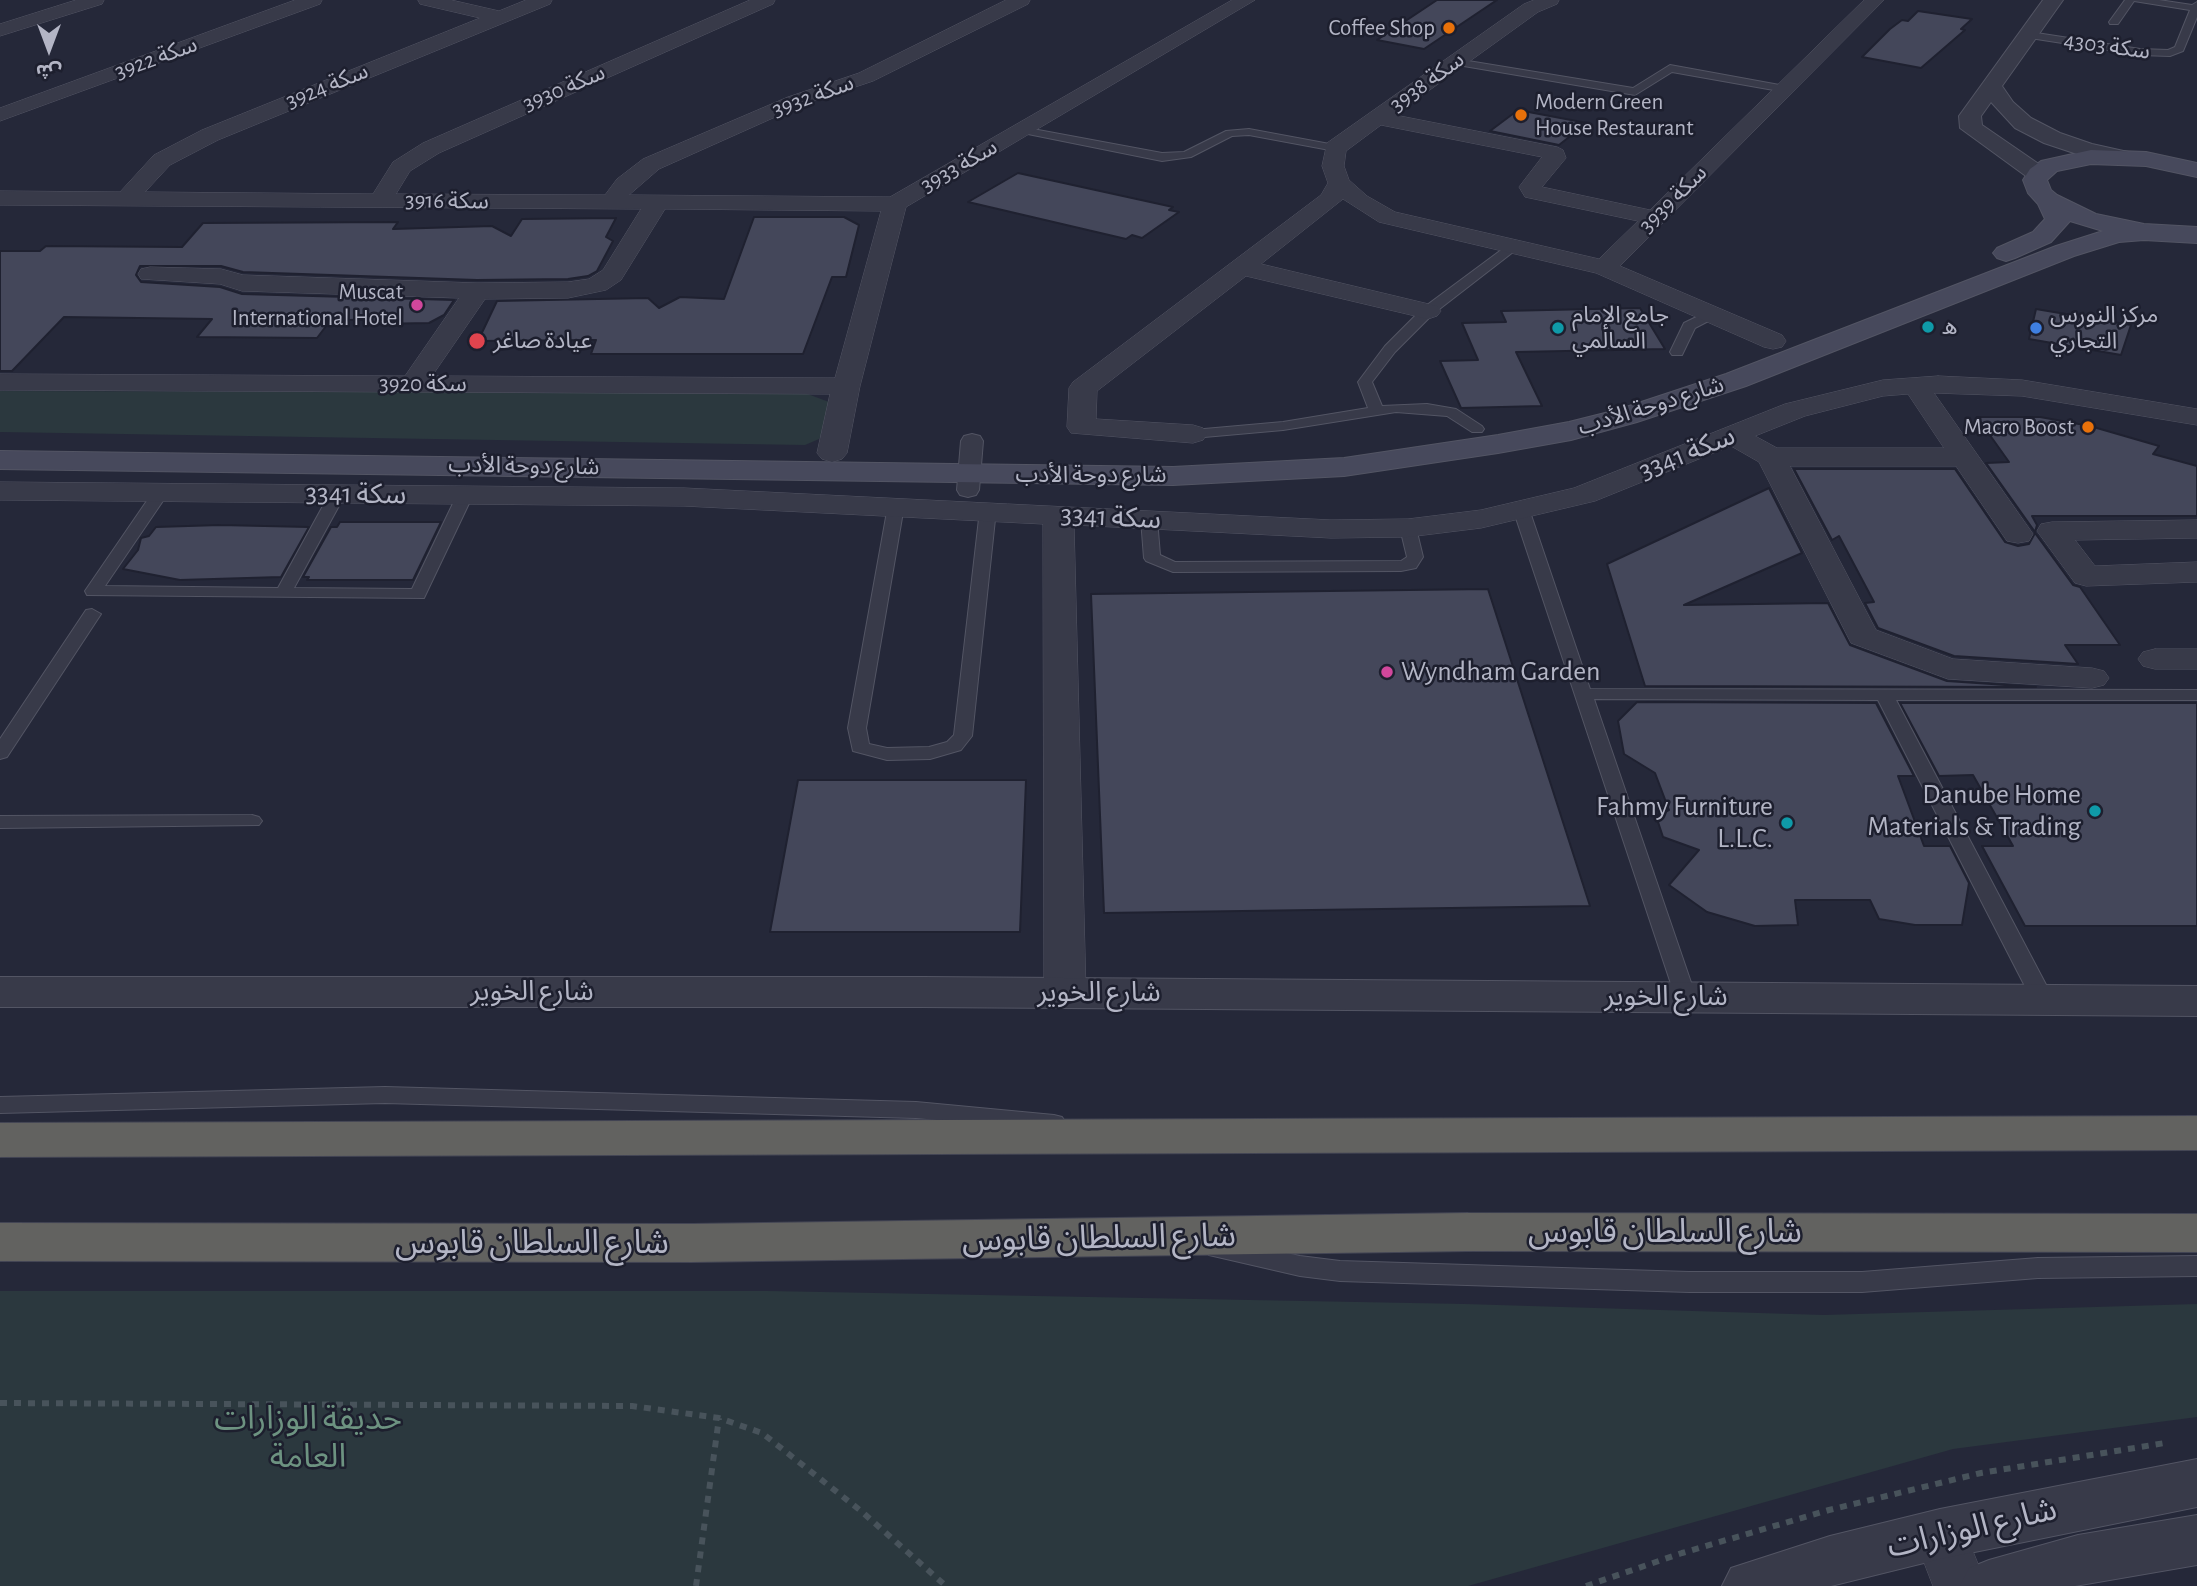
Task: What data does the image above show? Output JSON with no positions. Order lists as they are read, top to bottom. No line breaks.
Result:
{"streets":{"highway":["شارع السلطان قابوس"],"main road":["شارع دوحة الأدب"],"street":["سكة 3922","سكة 3938","سكة 3924","سكة 3930","سكة 3932","سكة 3933","سكة 3939","سكة 3916","سكة 3920","سكة 3341","شارع الخوير","شارع الوزارات"],"lane":["سكة 4303"]},"crossings":[["سكة 3924","سكة 3916"],["سكة 3930","سكة 3916"],["سكة 3932","سكة 3916"],["سكة 3933","سكة 3916"],["سكة 3933","سكة 3920"],["سكة 3933","شارع دوحة الأدب"],["شارع دوحة الأدب","سكة 3341"]],"parks":["حديقة الوزارات العامة"],"places":["Coffee Shop","Modern Green House Restaurant","Muscat International Hotel","ه","جامع الإمام السالمي","مركز النورس التجاري","عيادة صاغر","Macro Boost","Wyndham Garden","Danube Home Materials & Trading","Fahmy Furniture L.L.C."],"north":"bottom"}
